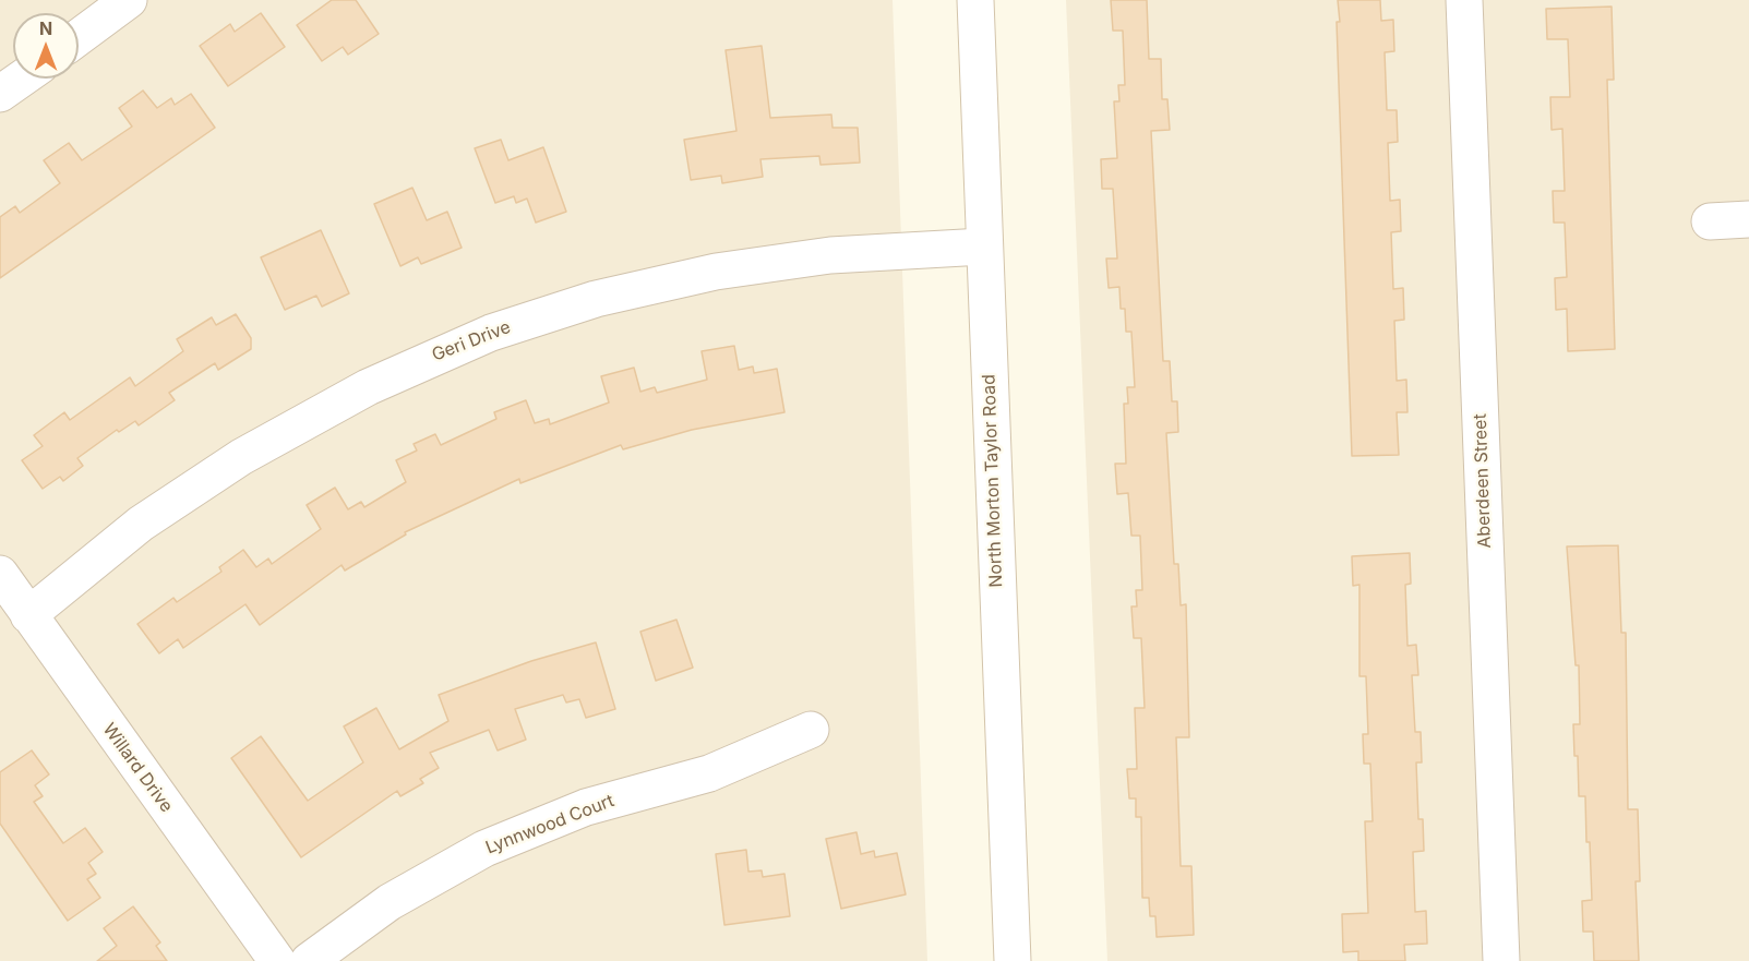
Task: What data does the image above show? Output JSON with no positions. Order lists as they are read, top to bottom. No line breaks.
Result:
{"streets":{"street":["Geri Drive","North Morton Taylor Road","Aberdeen Street","Willard Drive","Lynnwood Court"]},"crossings":[["Geri Drive","North Morton Taylor Road"],["Geri Drive","Willard Drive"]],"north":"top"}
